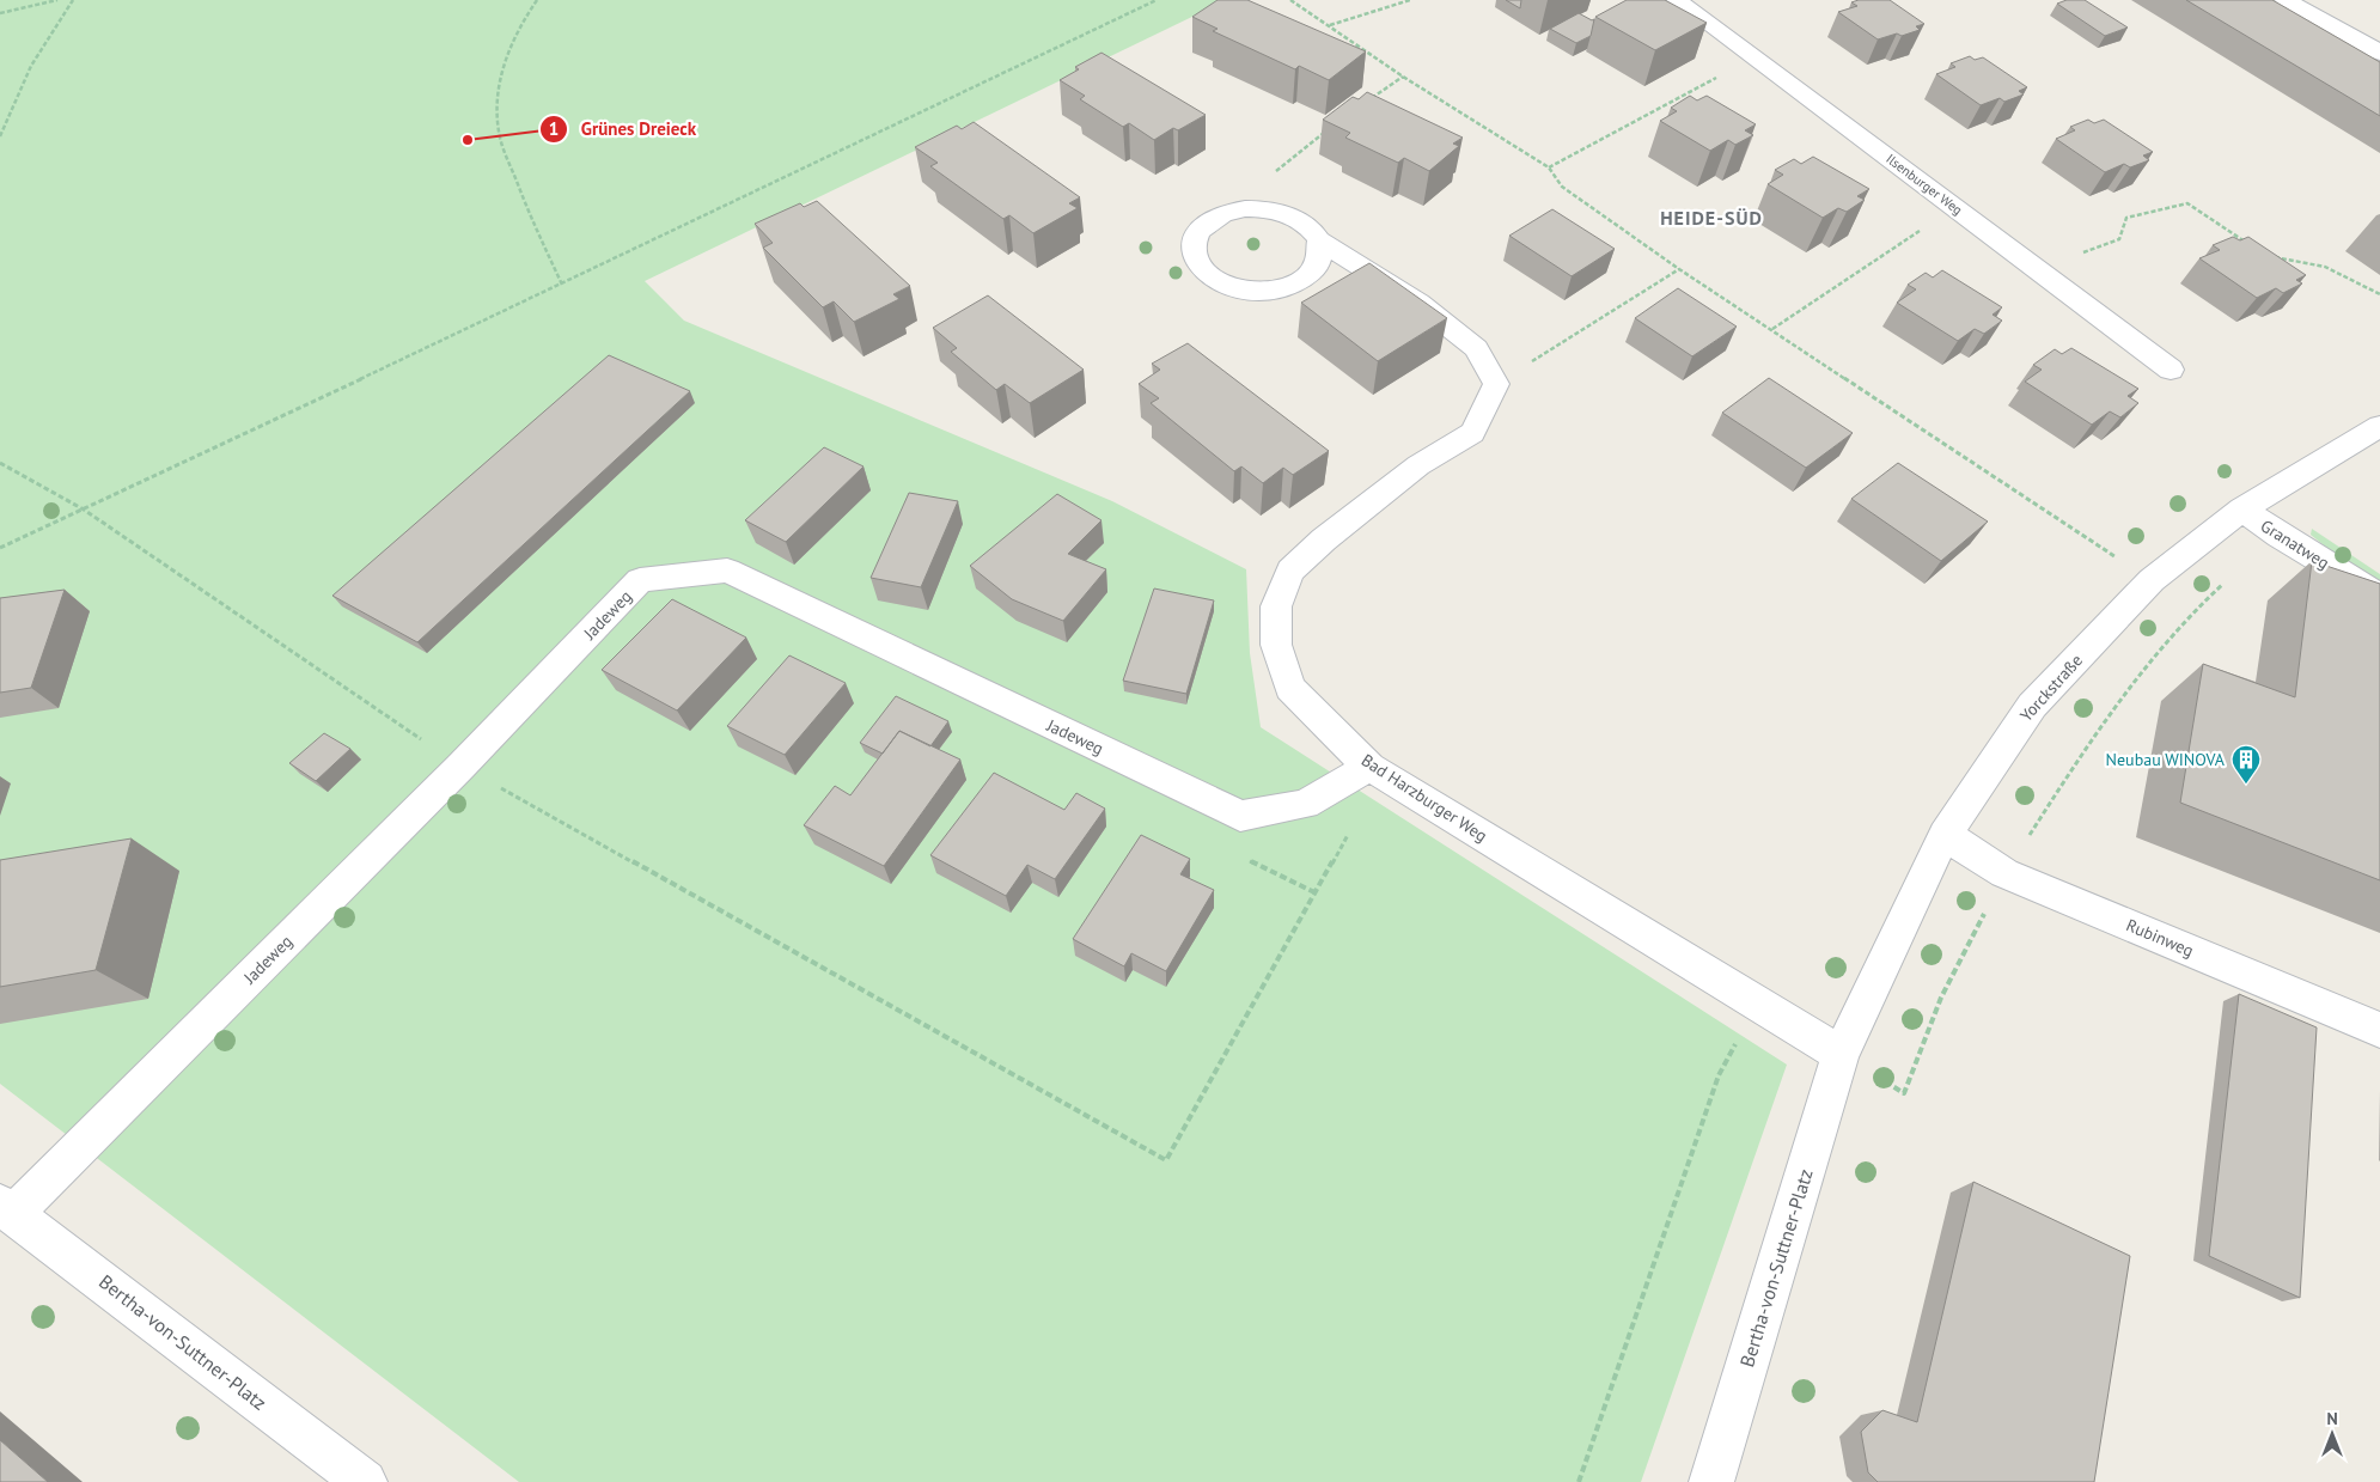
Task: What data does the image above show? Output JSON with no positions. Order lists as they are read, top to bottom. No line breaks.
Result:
{"streets":{"street":["Ilsenburger Weg","Granatweg","Jadeweg","Yorckstraße","Bad Harzburger Weg","Rubinweg","Bertha-von-Suttner-Platz"]},"crossings":[["Granatweg","Yorckstraße"],["Jadeweg","Bad Harzburger Weg"],["Jadeweg","Bertha-von-Suttner-Platz"],["Yorckstraße","Bad Harzburger Weg"],["Yorckstraße","Rubinweg"],["Yorckstraße","Bertha-von-Suttner-Platz"],["Bad Harzburger Weg","Bertha-von-Suttner-Platz"]],"districts":["HEIDE-SÜD"],"places":{"other":["Grünes Dreieck"],"building":["Neubau WINOVA"]},"north":"top"}
